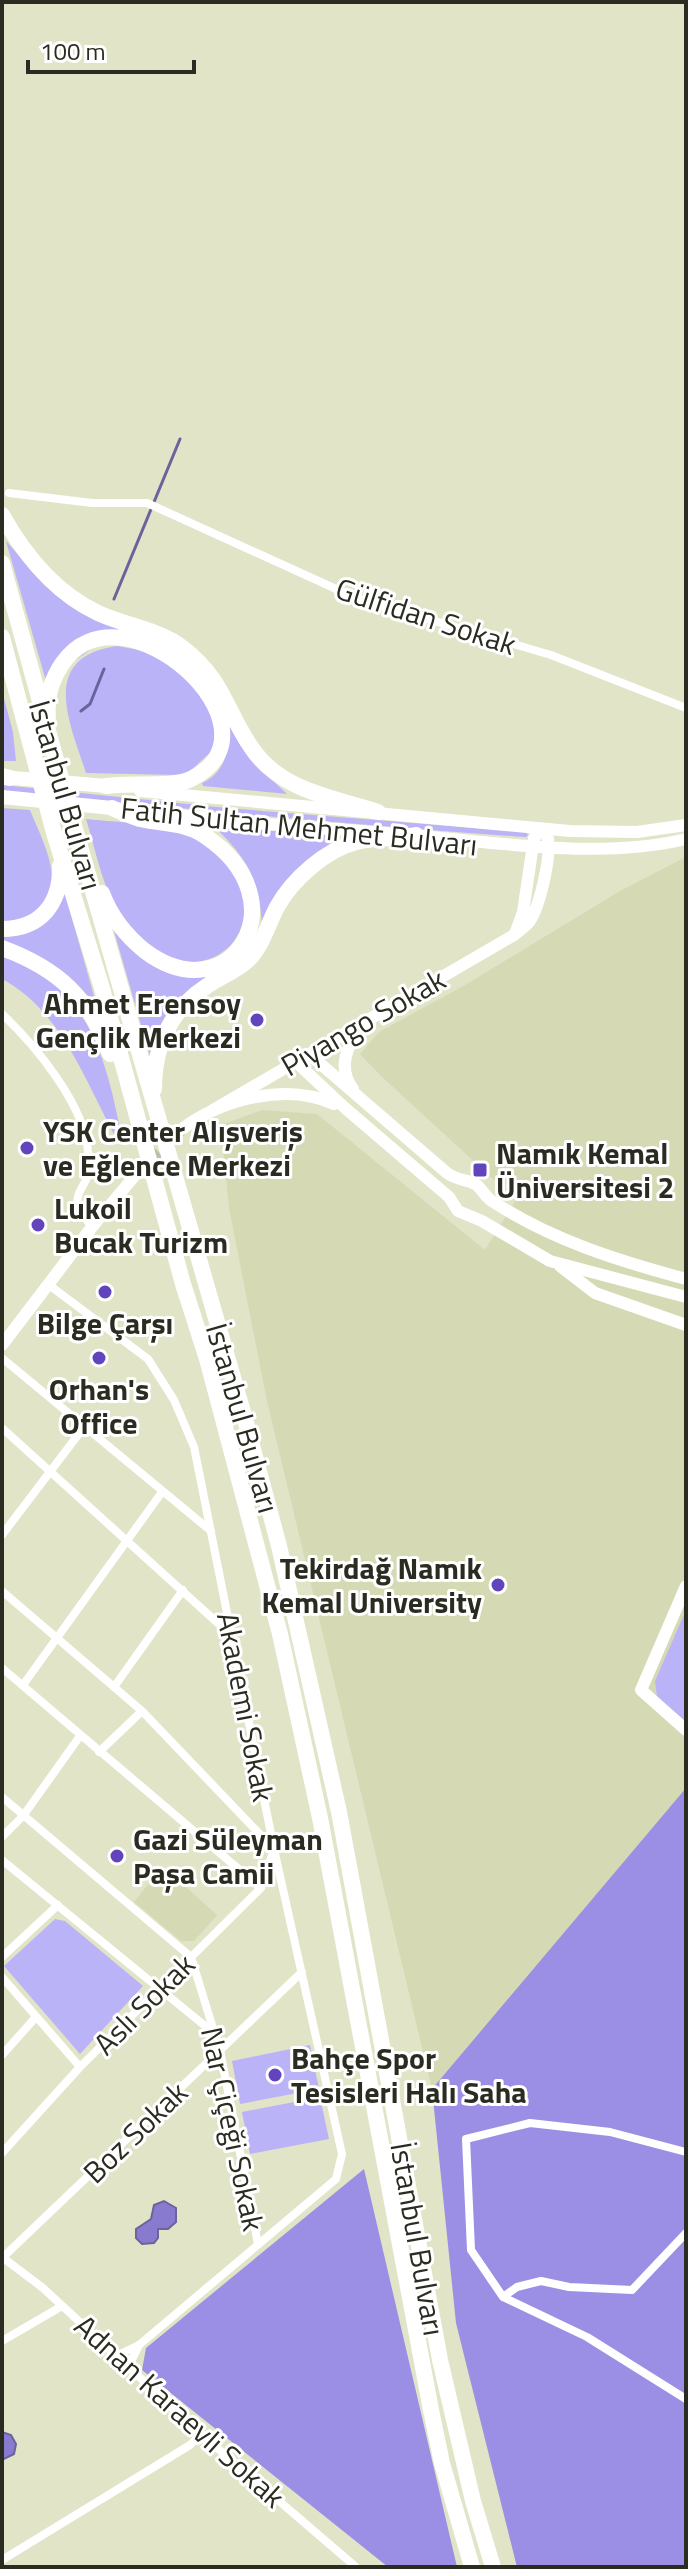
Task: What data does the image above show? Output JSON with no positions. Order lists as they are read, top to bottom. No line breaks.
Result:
{"streets":{"highway":["İstanbul Bulvarı"],"main road":["Fatih Sultan Mehmet Bulvarı","Piyango Sokak"],"street":["Gülfidan Sokak","Akademi Sokak","Aslı Sokak","Nar Çiçeği Sokak","Boz Sokak","Adnan Karaevli Sokak"]},"crossings":[["Fatih Sultan Mehmet Bulvarı","Piyango Sokak"],["Akademi Sokak","Aslı Sokak"],["Akademi Sokak","Nar Çiçeği Sokak"],["Akademi Sokak","Boz Sokak"],["Aslı Sokak","Nar Çiçeği Sokak"],["Nar Çiçeği Sokak","Boz Sokak"],["Boz Sokak","Adnan Karaevli Sokak"]],"places":{"other":["Ahmet Erensoy Gençlik Merkezi","YSK Center Alışveriş ve Eğlence Merkezi","Lukoil Bucak Turizm","Bilge Çarşı","Orhan's Office","Tekirdağ Namık Kemal University","Gazi Süleyman Paşa Camii","Bahçe Spor Tesisleri Halı Saha"],"transit":["Namık Kemal Üniversitesi 2"]},"scale_bar":"100 m"}
